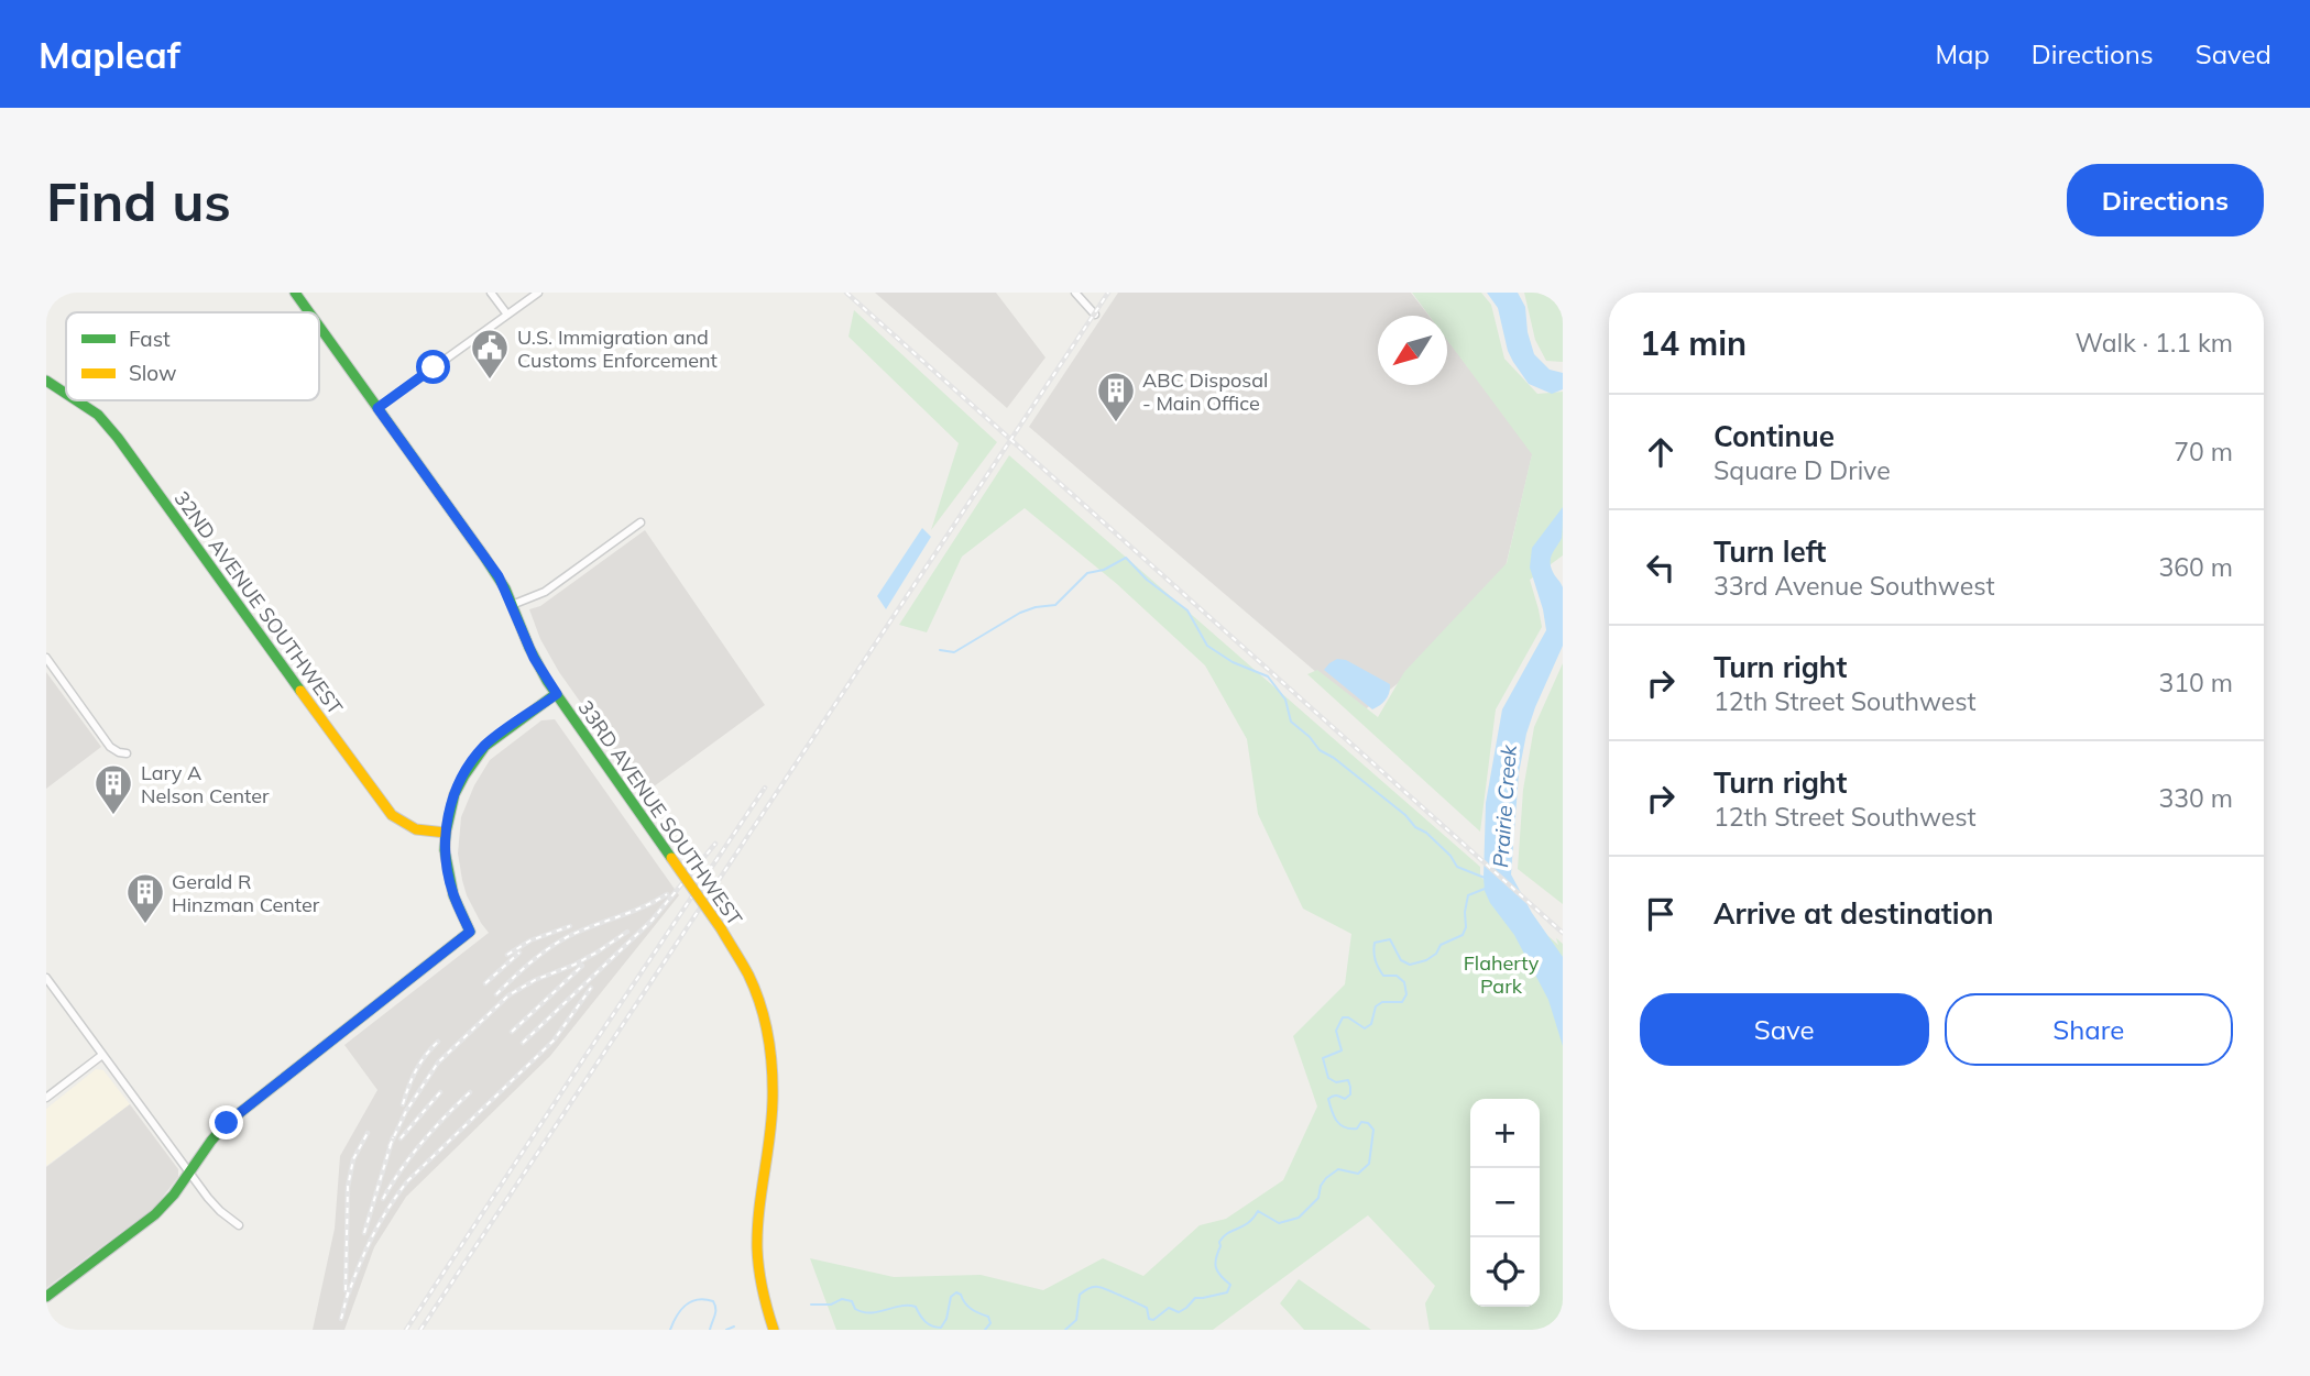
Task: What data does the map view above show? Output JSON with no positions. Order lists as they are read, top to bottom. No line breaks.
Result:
{"streets":{"street":["32ND AVENUE SOUTHWEST","33RD AVENUE SOUTHWEST"]},"water":["Prairie Creek"],"parks":["Flaherty Park"],"places":{"public building":["U.S. Immigration and Customs Enforcement"],"building":["ABC Disposal - Main Office","Lary A Nelson Center","Gerald R Hinzman Center"]},"legend":["Fast","Slow"],"north":"bottom left","page":{"header":"Mapleaf","nav":["Map","Directions","Saved"],"buttons":["Directions",["Save","Share"]],"title":"Find us","heading":["14 min","Walk · 1.1 km"],"list":[["Continue","Square D Drive","70 m"],["Turn left","33rd Avenue Southwest","360 m"],["Turn right","12th Street Southwest","310 m"],["Turn right","12th Street Southwest","330 m"],"Arrive at destination"],"map_buttons":["+","−"]}}
